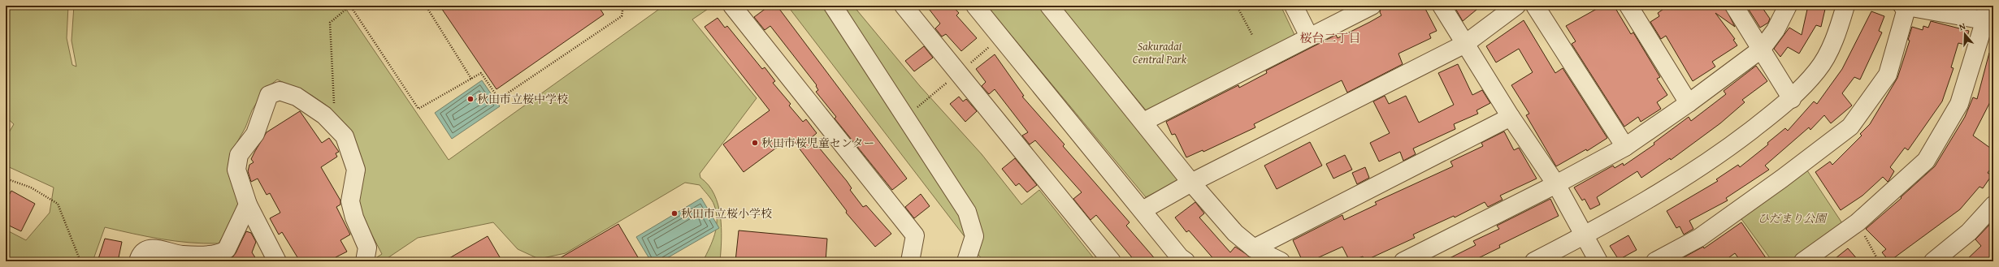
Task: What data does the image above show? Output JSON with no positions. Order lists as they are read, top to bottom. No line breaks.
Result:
{"districts":["桜台二丁目"],"parks":["Sakuradai Central Park","ひだまり公園"],"places":["秋田市立桜中学校","秋田市桜児童センター","秋田市立桜小学校"],"north":"top"}
